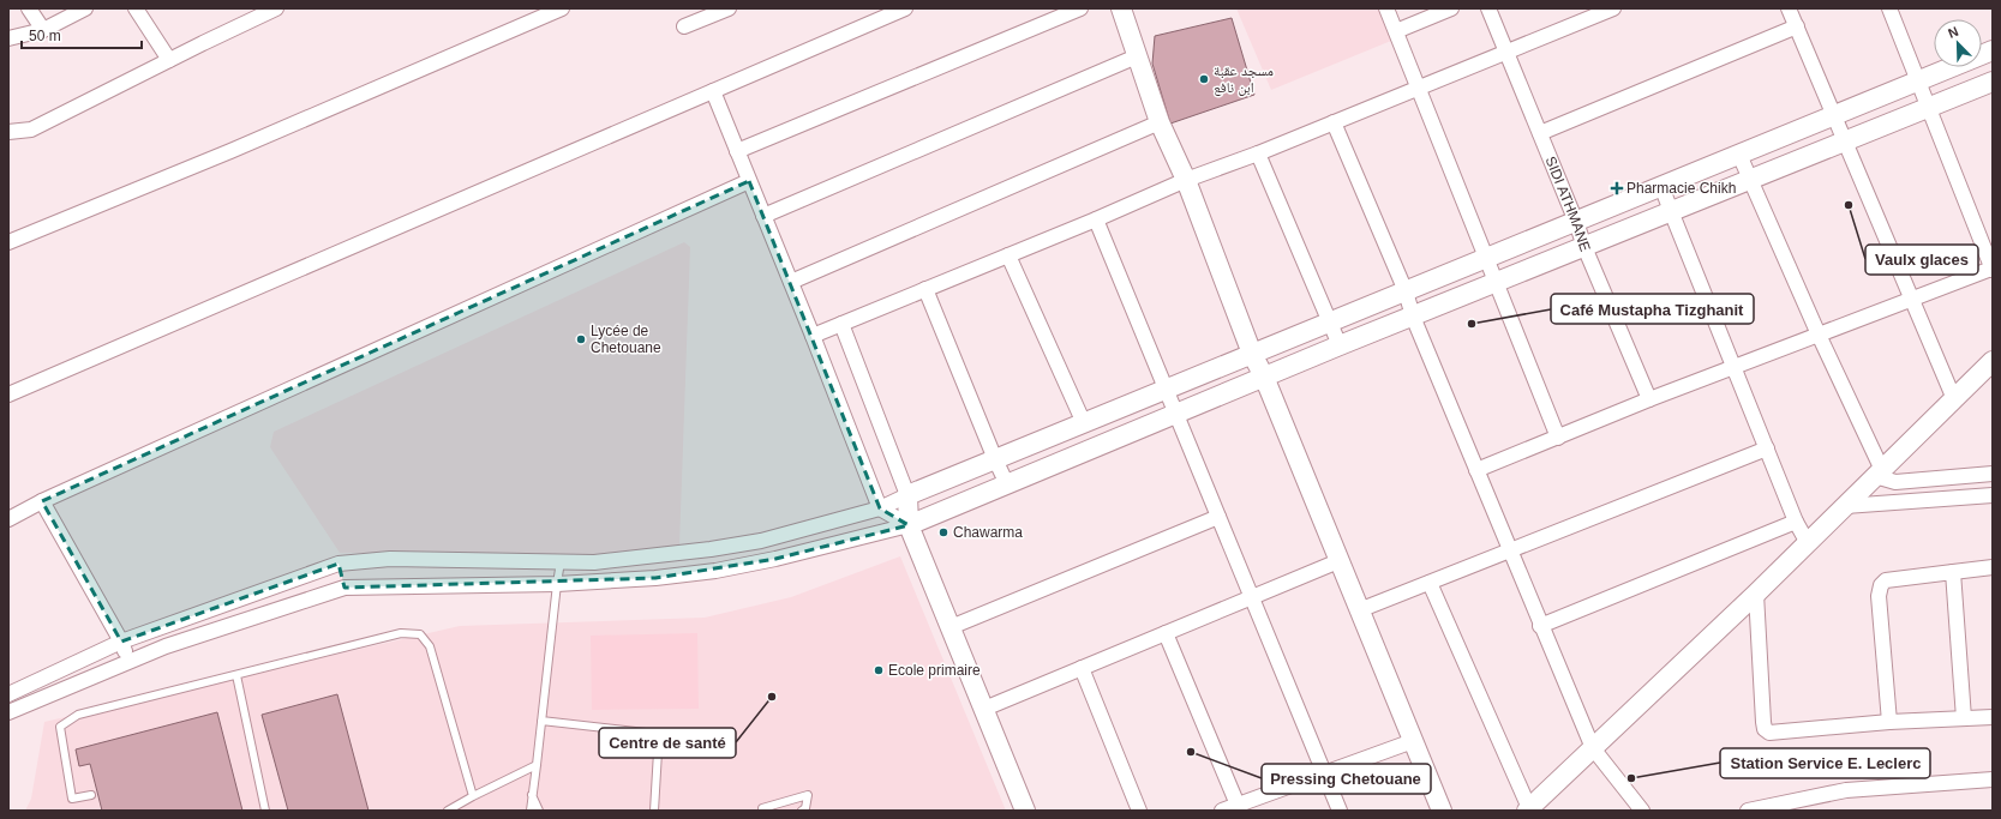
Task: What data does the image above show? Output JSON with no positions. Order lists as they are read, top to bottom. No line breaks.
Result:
{"streets":{"street":["SIDI ATHMANE"]},"places":{"other":["مسجد عقبة ابن نافع","Vaulx glaces","Café Mustapha Tizghanit","Lycée de Chetouane","Chawarma","Ecole primaire","Centre de santé","Pressing Chetouane","Station Service E. Leclerc"],"health":["Pharmacie Chikh"]},"scale_bar":"50 m","north":"top left"}
